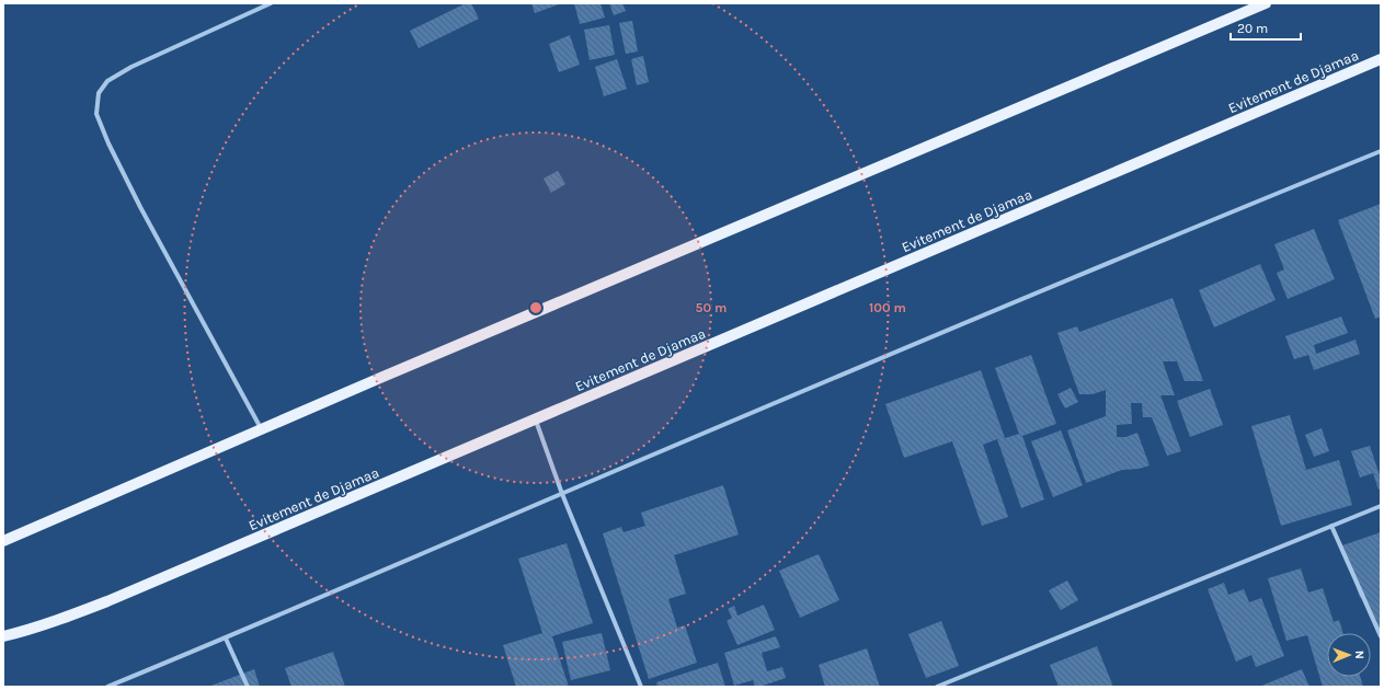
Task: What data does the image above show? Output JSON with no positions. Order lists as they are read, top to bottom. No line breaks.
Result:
{"streets":{"main road":["Evitement de Djamaa"]},"scale_bar":"20 m","north":"right","rings":["50 m","100 m"]}
